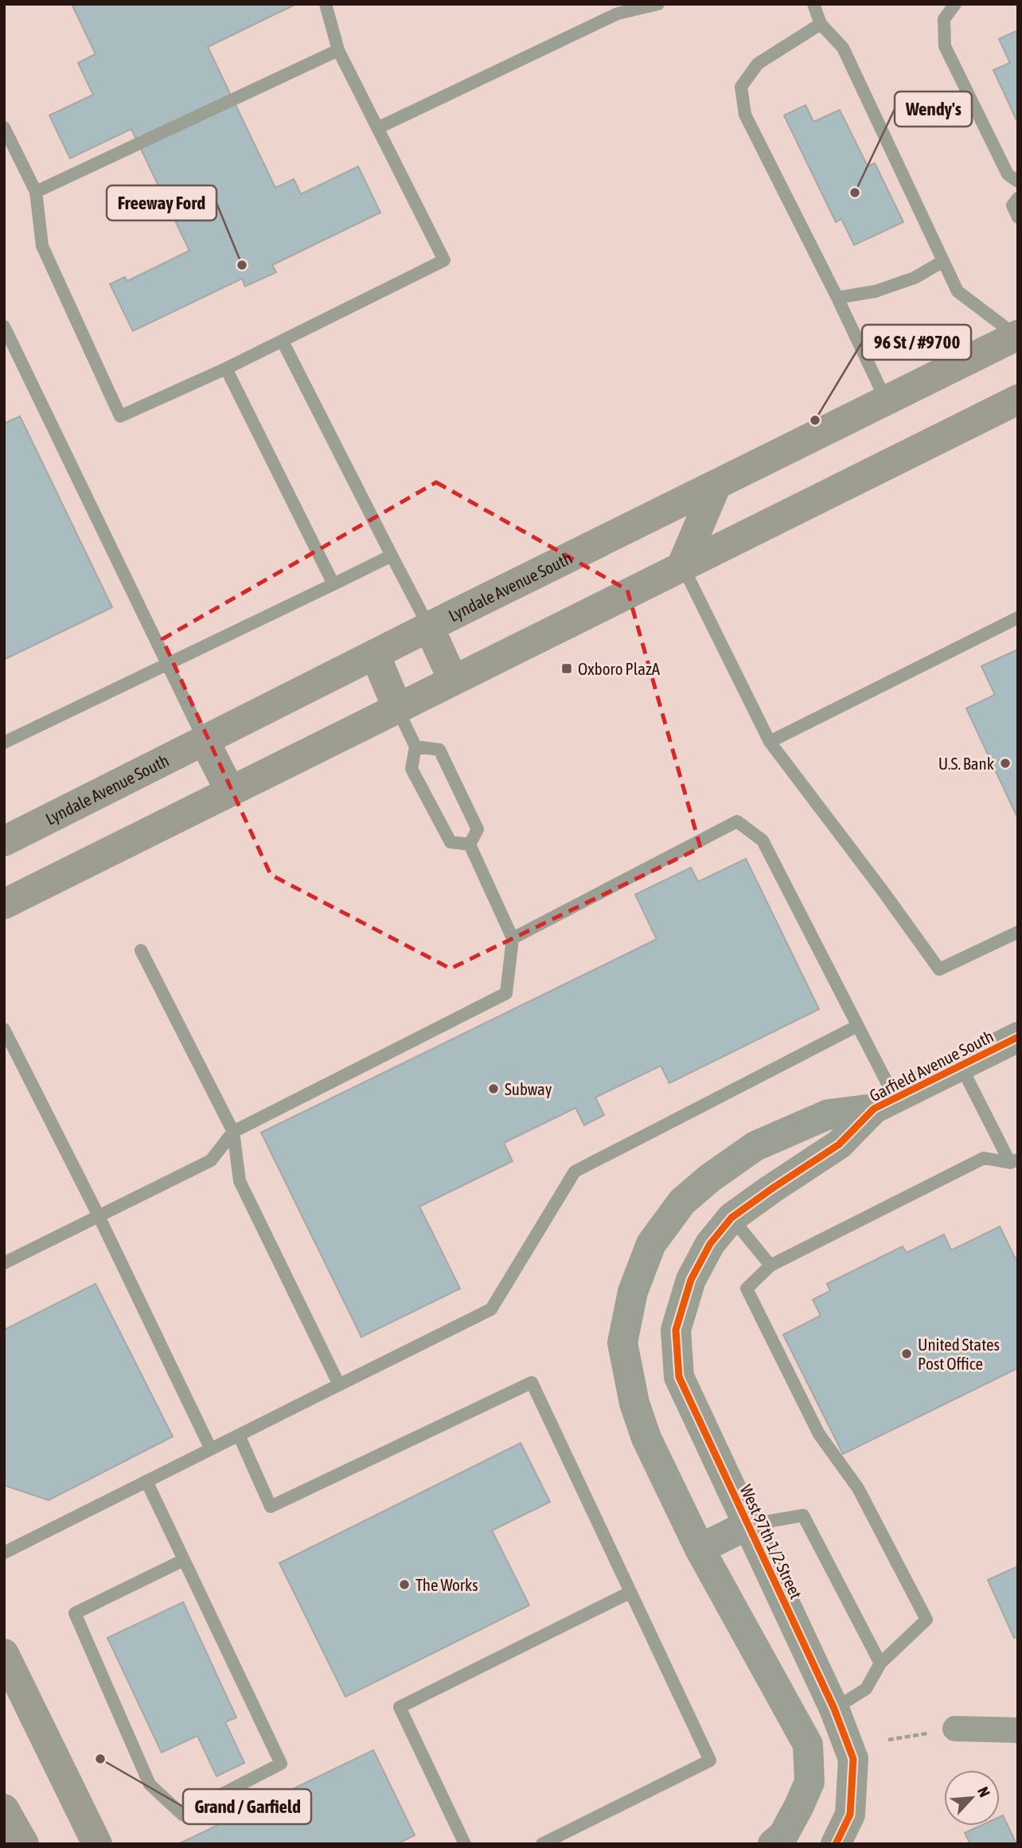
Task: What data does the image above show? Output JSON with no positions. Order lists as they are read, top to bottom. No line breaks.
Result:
{"streets":{"main road":["Lyndale Avenue South"],"street":["Garfield Avenue South","West 97th 1/2 Street"]},"crossings":[["Garfield Avenue South","West 97th 1/2 Street"]],"places":{"other":["Wendy's","Freeway Ford","96 St / #9700","U.S. Bank","Subway","United States Post Office","The Works","Grand / Garfield"],"transit":["Oxboro PlazA"]},"north":"top right"}
